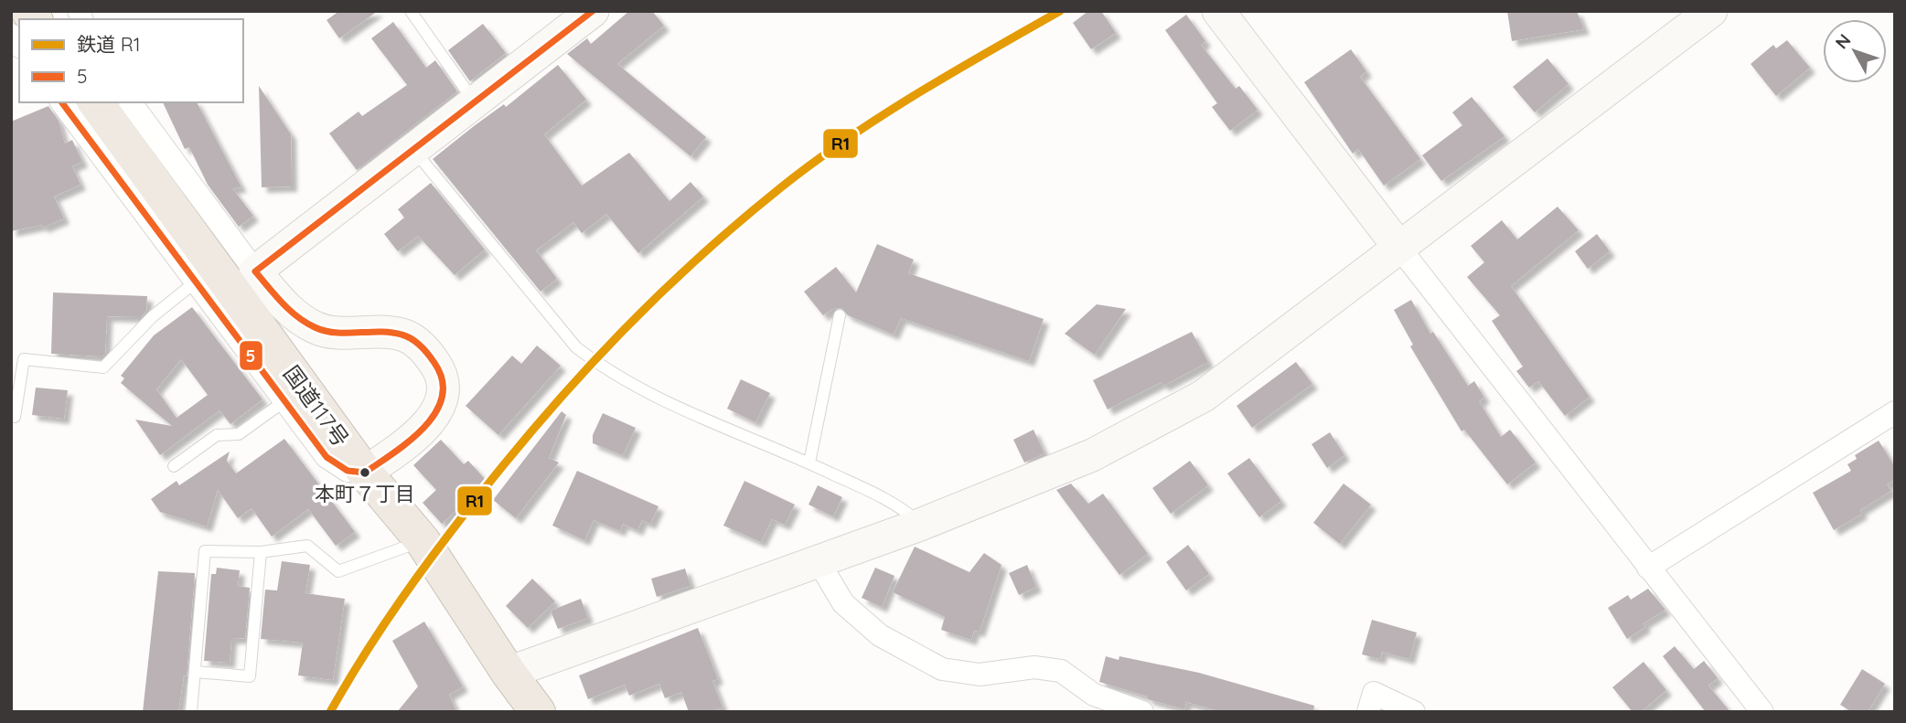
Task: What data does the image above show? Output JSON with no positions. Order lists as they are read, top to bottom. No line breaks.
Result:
{"streets":{"highway":["国道117号"]},"places":["本町７丁目"],"lines":["rail line R1","transit line 5"],"legend":["鉄道 R1","5"],"north":"top left"}
